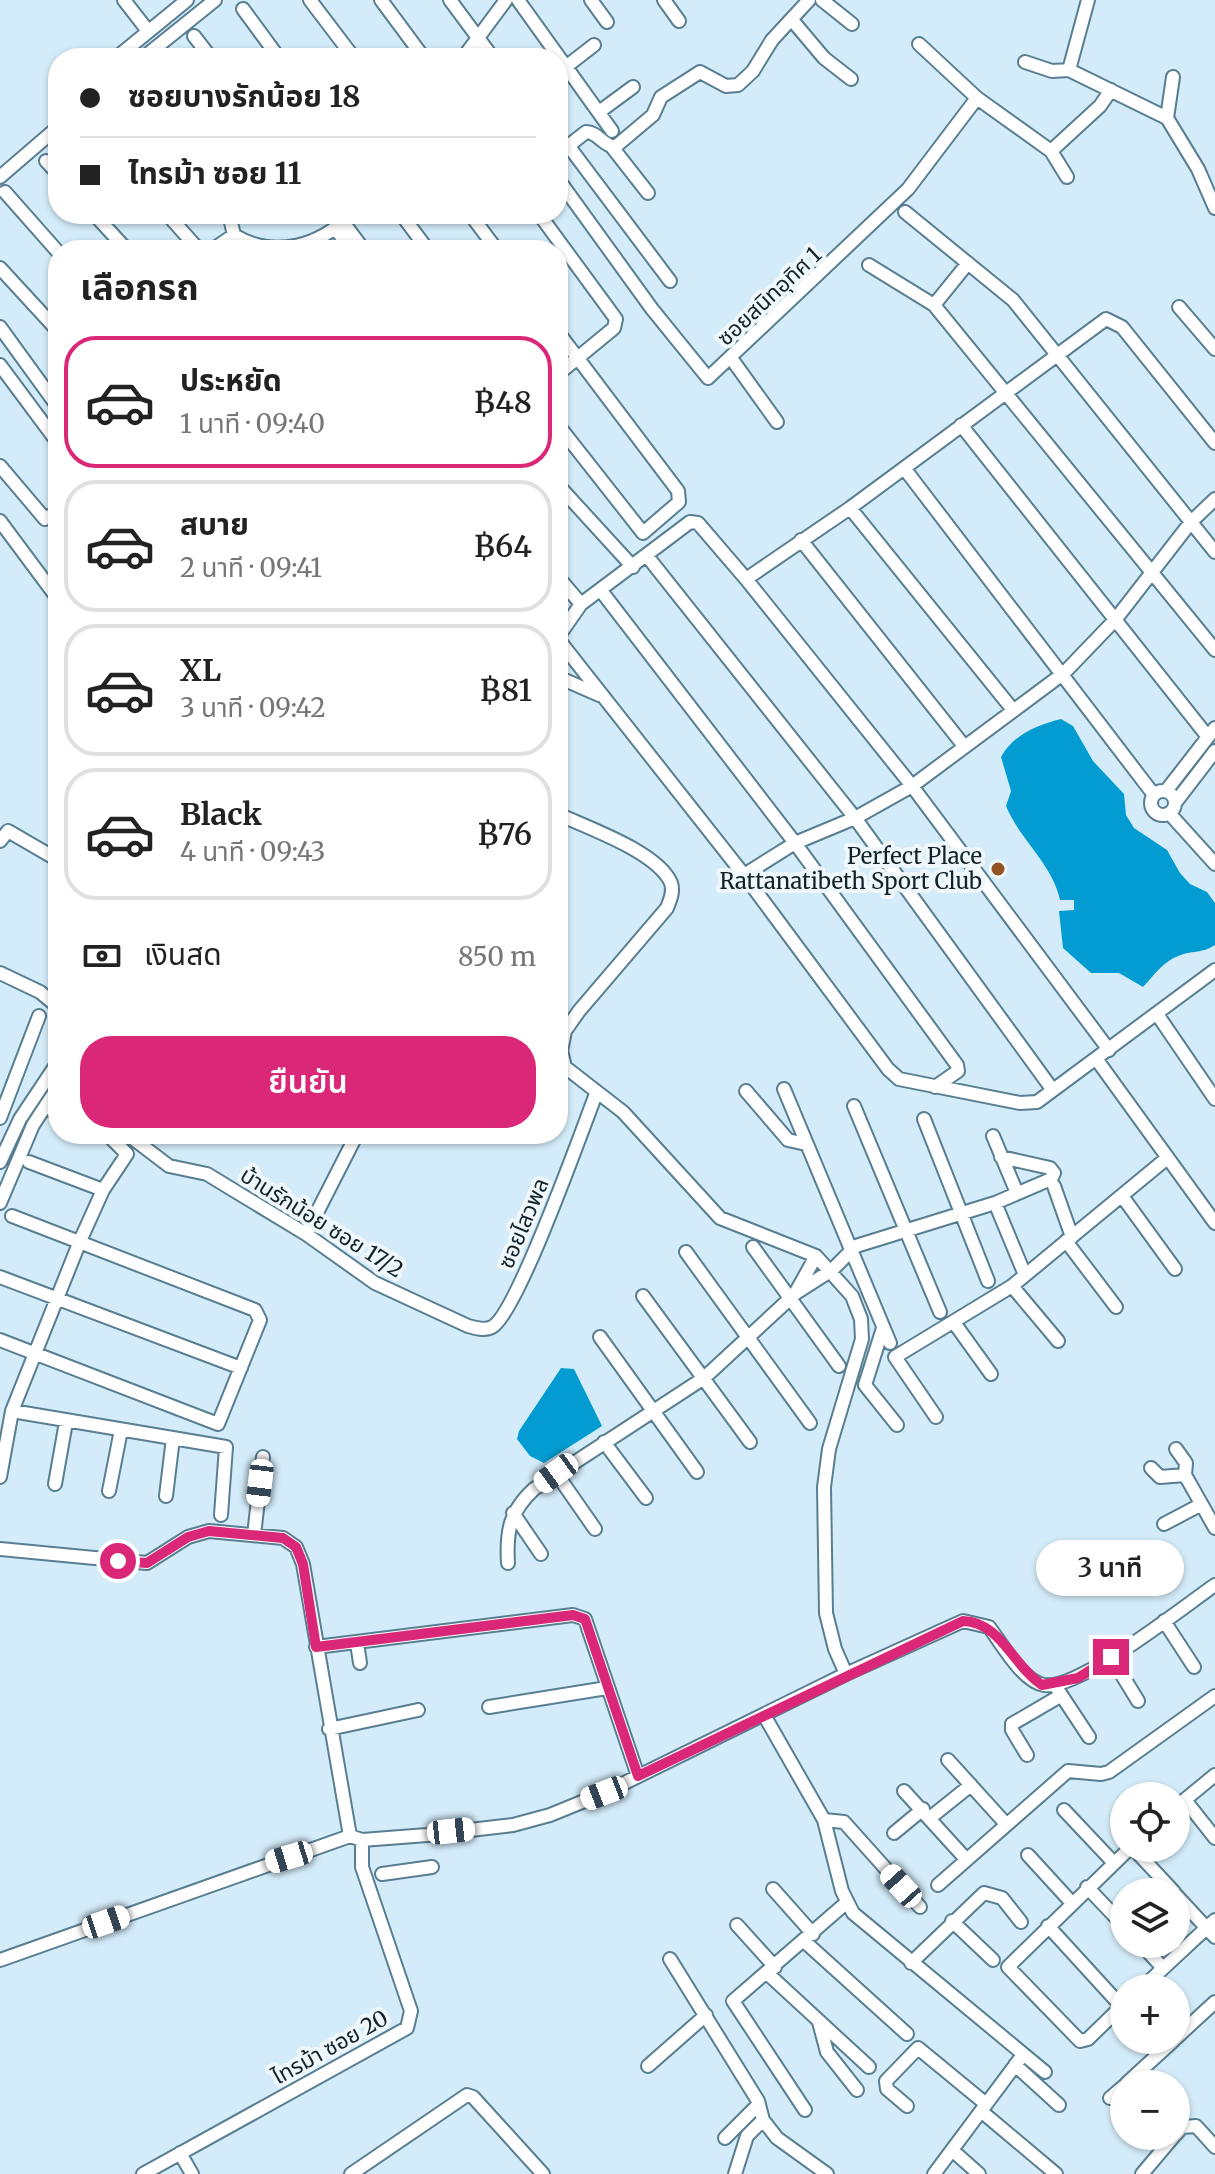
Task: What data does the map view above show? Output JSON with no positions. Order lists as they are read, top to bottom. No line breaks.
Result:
{"streets":{"street":["ซอยสนิทอุทิศ 1","บ้านรักน้อย ซอย 17/2","ซอยไสวพล","ไทรม้า ซอย 20"]},"crossings":[["บ้านรักน้อย ซอย 17/2","ซอยไสวพล"]],"places":["Perfect Place Rattanatibeth Sport Club"],"page":{"banner":["ซอยบางรักน้อย 18","ไทรม้า ซอย 11"],"heading":"เลือกรถ","list":[{"name":"ประหยัด","note":"1 นาที · 09:40","value":"฿48"},{"name":"สบาย","note":"2 นาที · 09:41","value":"฿64"},{"name":"XL","note":"3 นาที · 09:42","value":"฿81"},{"name":"Black","note":"4 นาที · 09:43","value":"฿76"}],"pay":["เงินสด","850 m"],"buttons":"ยืนยัน","bubble":"3 นาที","map_buttons":["+","−"]}}
